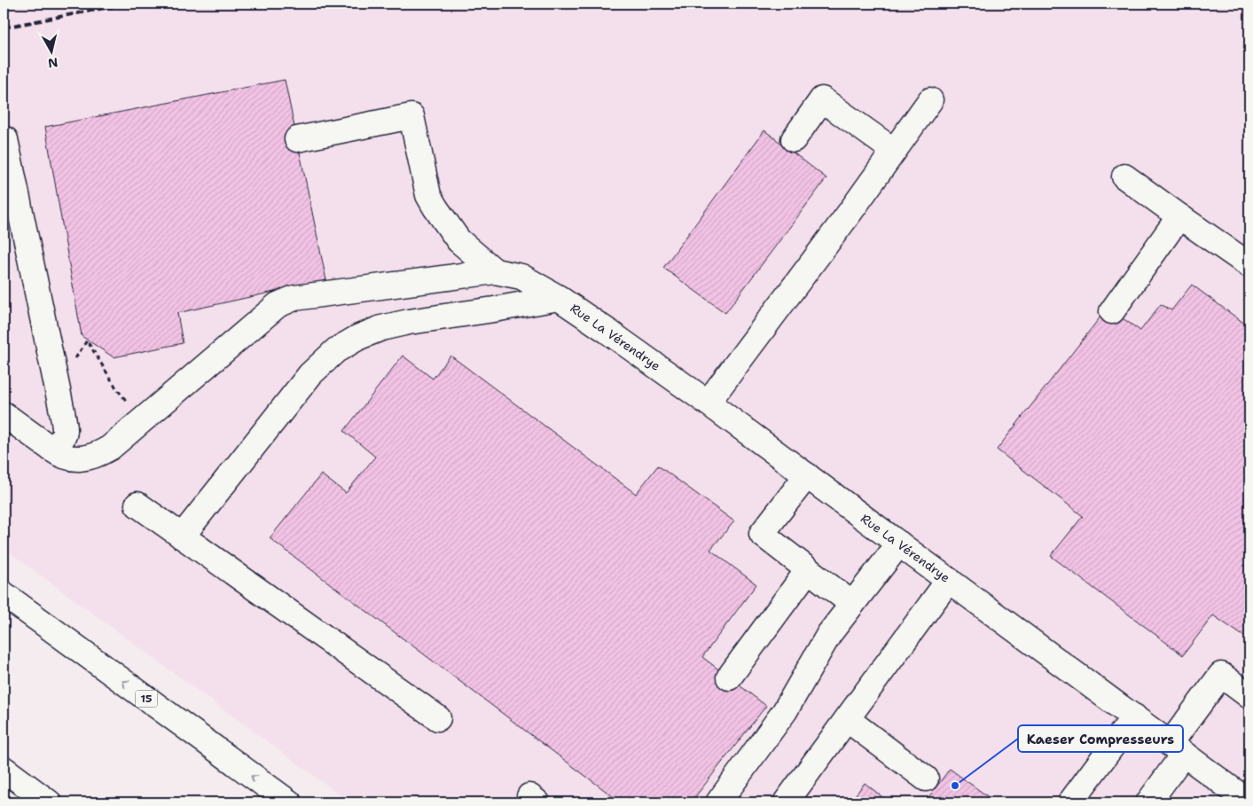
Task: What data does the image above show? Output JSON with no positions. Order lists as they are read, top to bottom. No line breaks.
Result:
{"streets":{"main road":["Rue La Vérendrye","15"]},"places":["Kaeser Compresseurs"],"north":"bottom"}
